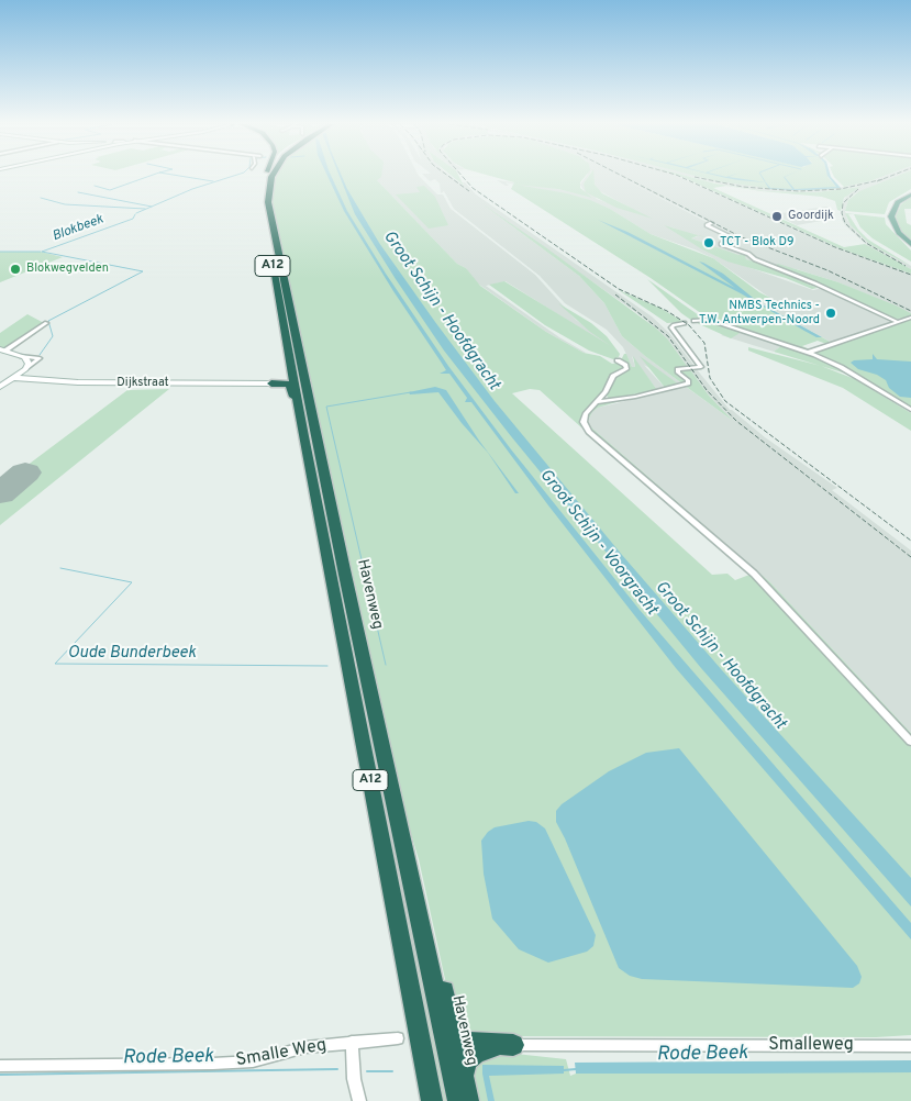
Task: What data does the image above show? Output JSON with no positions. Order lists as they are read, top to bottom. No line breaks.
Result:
{"streets":{"highway":["A12","Havenweg"],"main road":["Dijkstraat"],"street":["Smalleweg","Smalle Weg"]},"water":["Blokbeek","Groot Schijn - Hoofdgracht","Groot Schijn - Voorgracht","Oude Bunderbeek","Rode Beek"],"places":["Goordijk","TCT - Blok D9","Blokwegvelden","NMBS Technics - T.W. Antwerpen-Noord"]}
